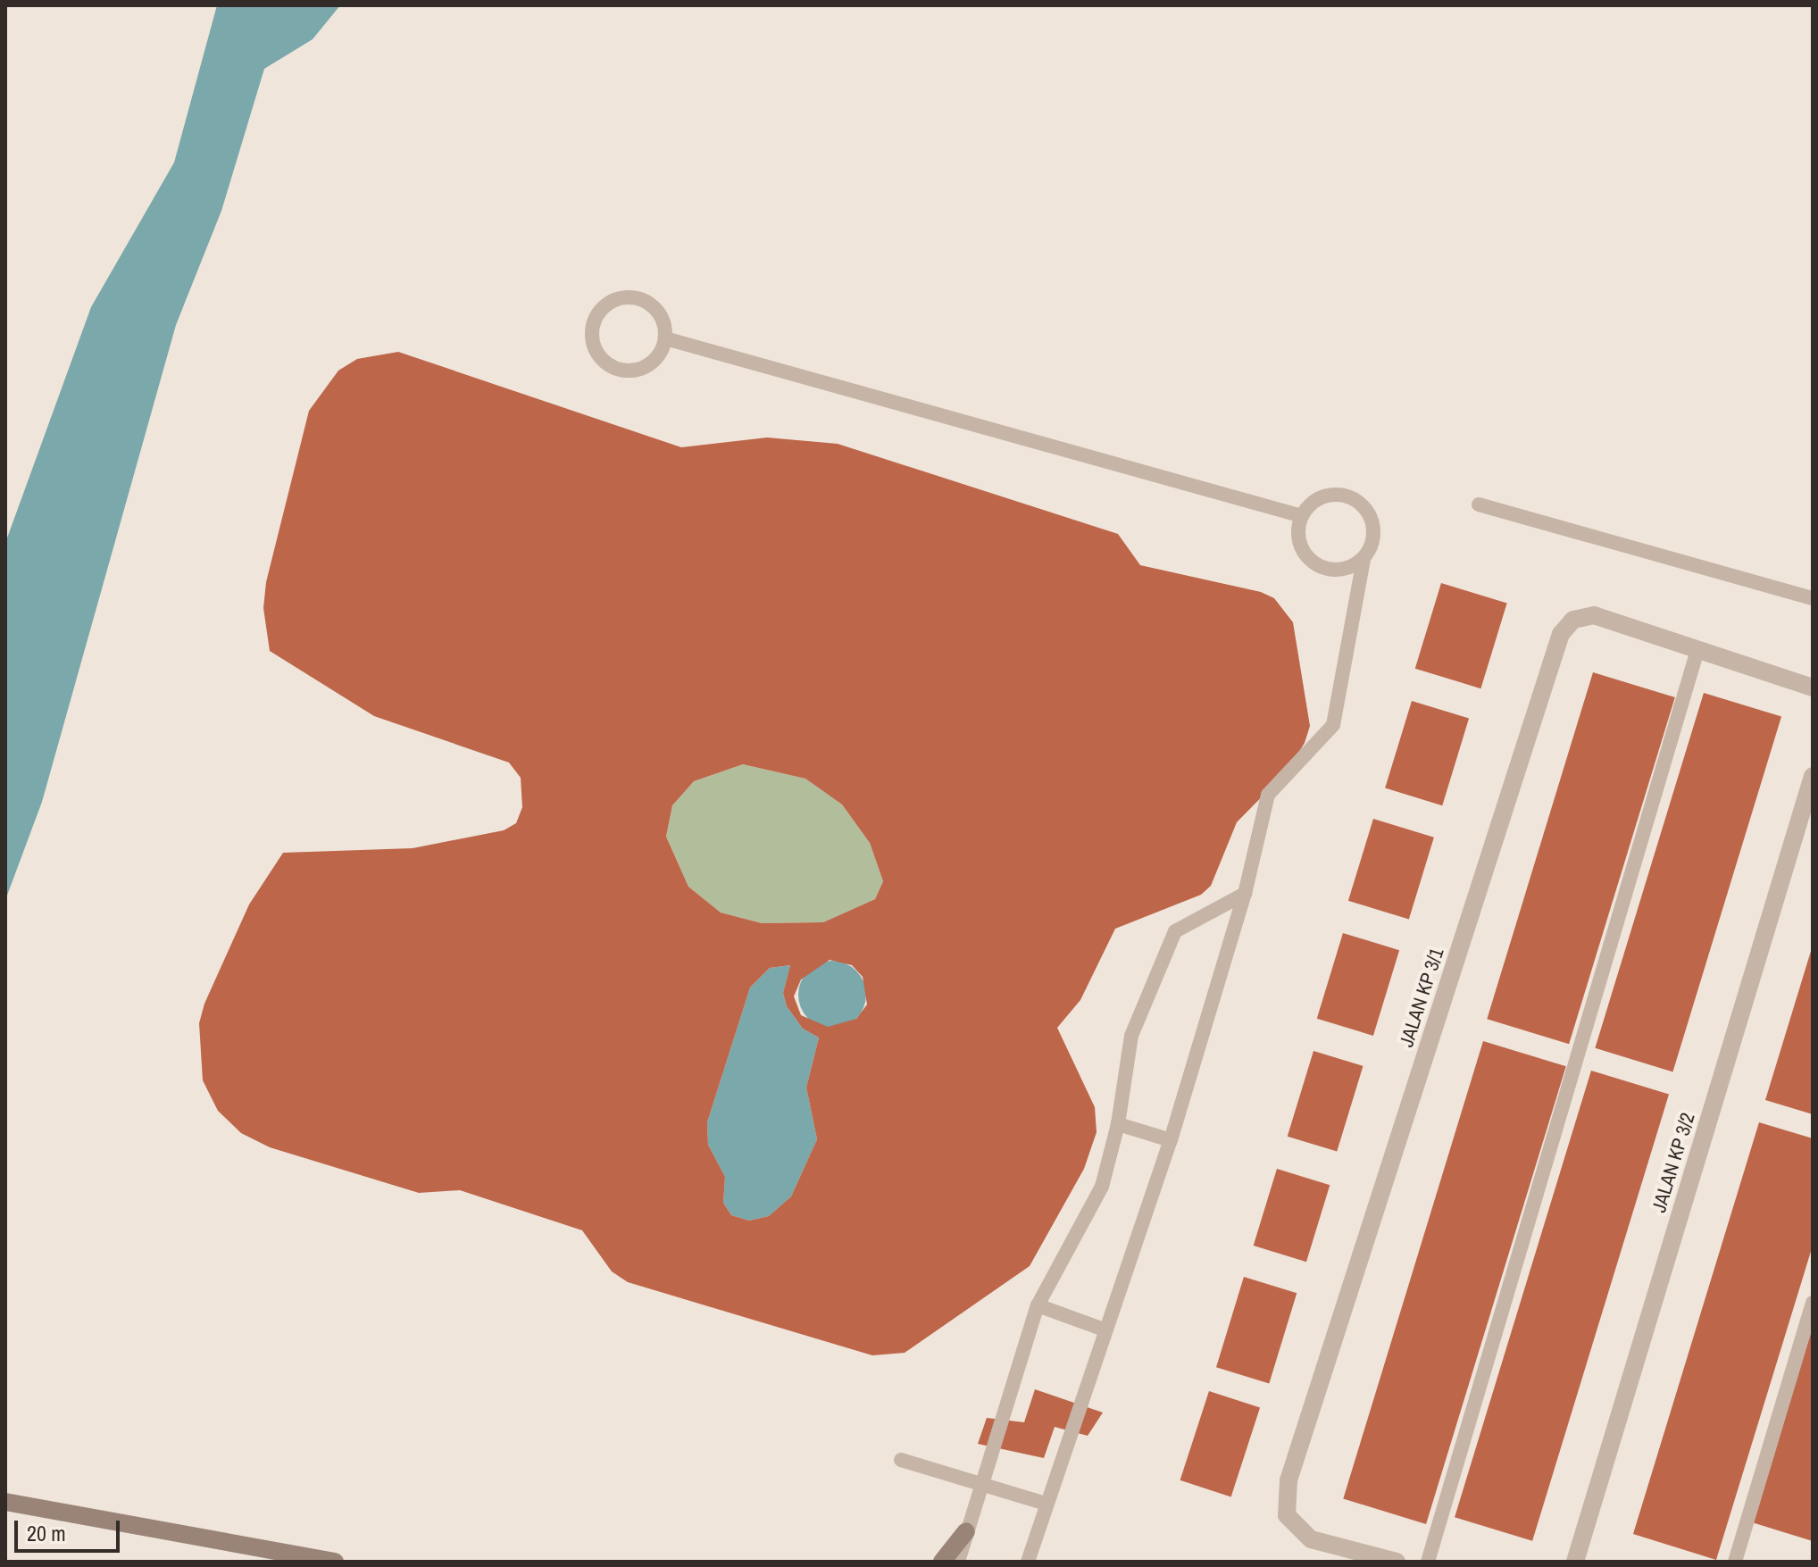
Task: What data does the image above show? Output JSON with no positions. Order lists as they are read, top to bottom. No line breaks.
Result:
{"streets":{"street":["JALAN KP 3/1","JALAN KP 3/2"]},"scale_bar":"20 m"}
